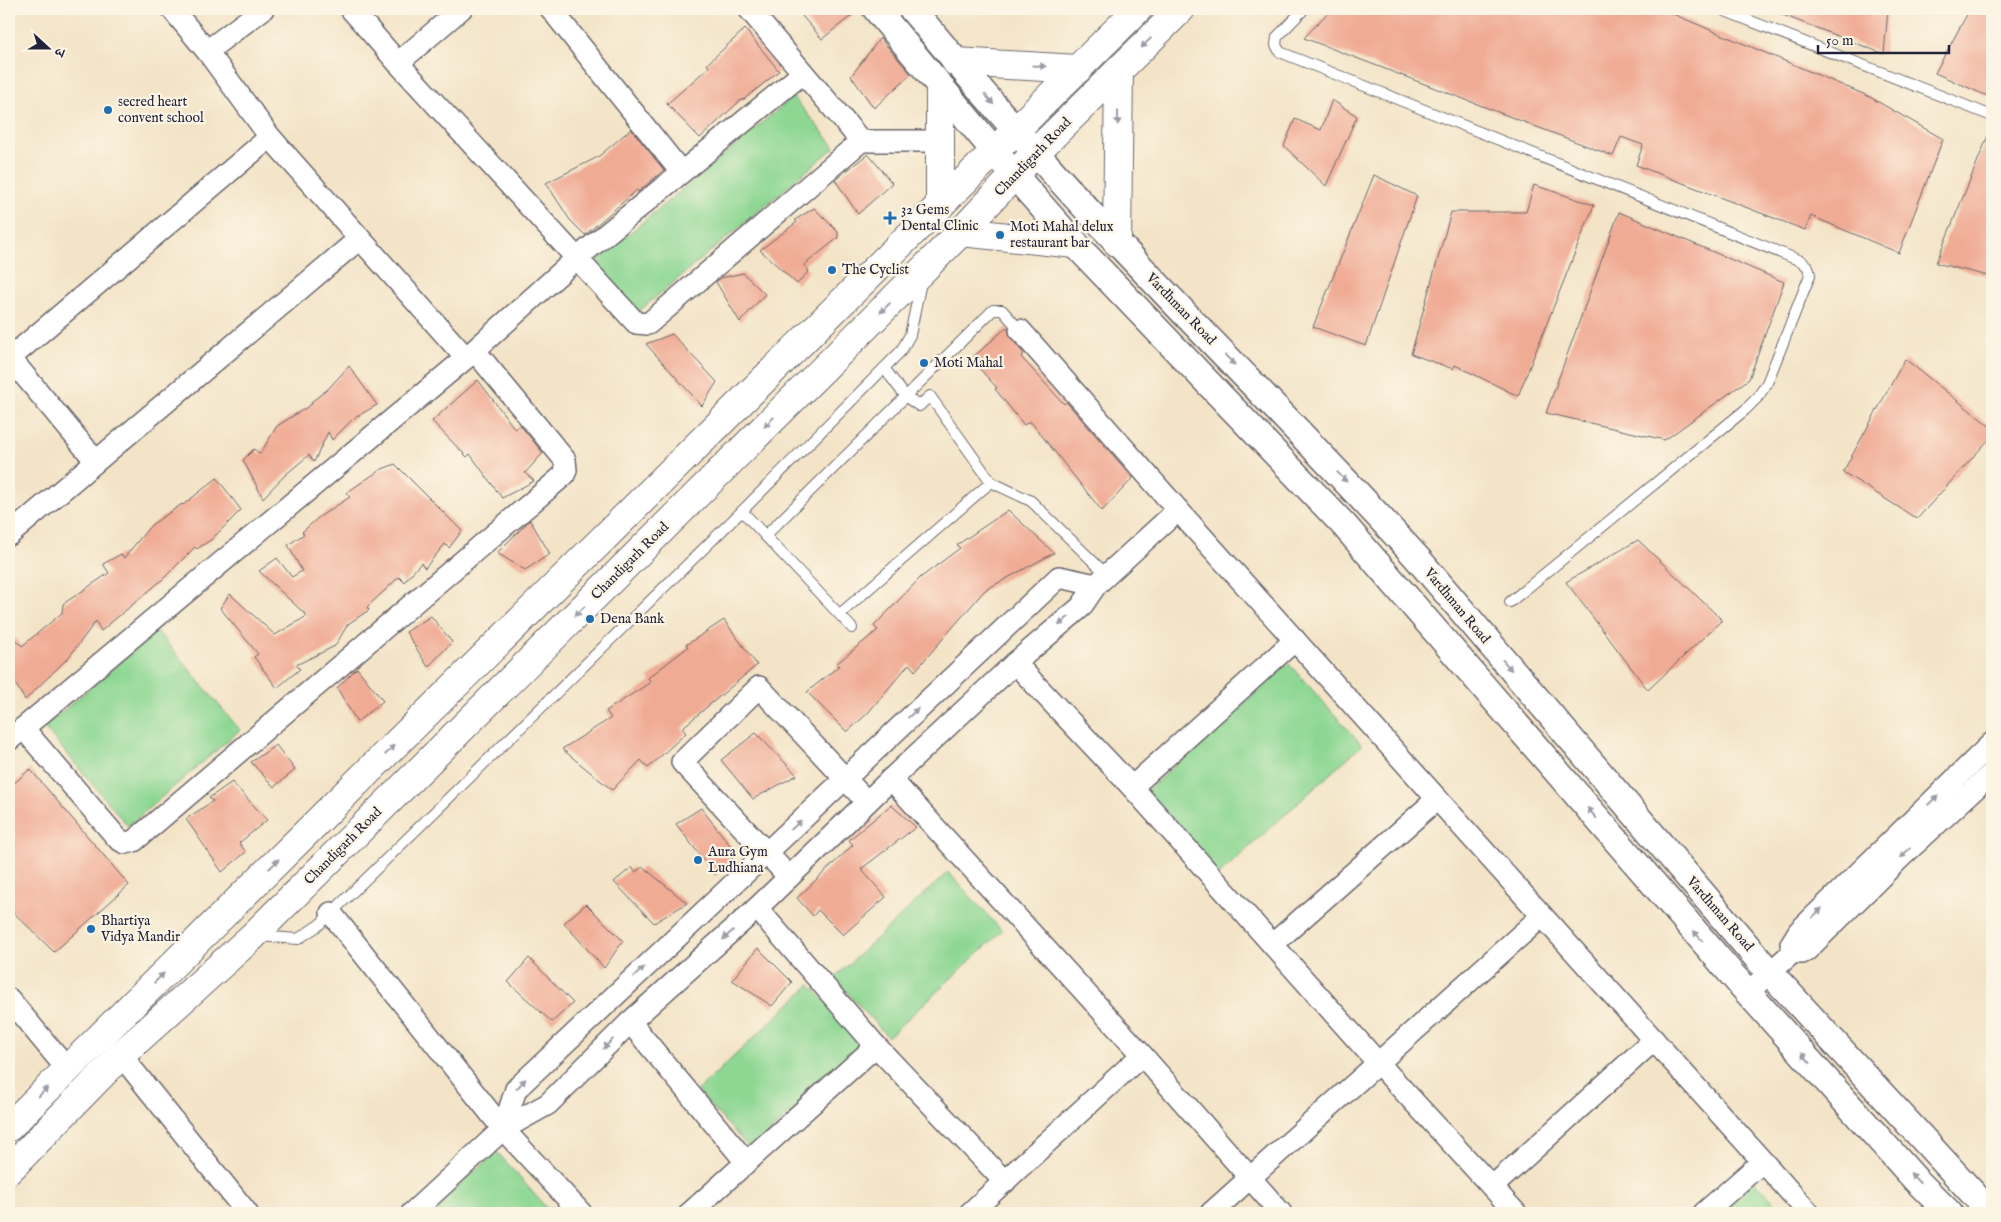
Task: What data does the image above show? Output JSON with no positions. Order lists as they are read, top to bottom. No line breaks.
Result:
{"streets":{"main road":["Chandigarh Road"],"street":["Vardhman Road"]},"crossings":[["Chandigarh Road","Vardhman Road"]],"places":{"other":["secred heart convent school","Moti Mahal delux restaurant bar","The Cyclist","Moti Mahal","Dena Bank","Aura Gym Ludhiana","Bhartiya Vidya Mandir"],"health":["32 Gems Dental Clinic"]},"scale_bar":"50 m","north":"right"}
